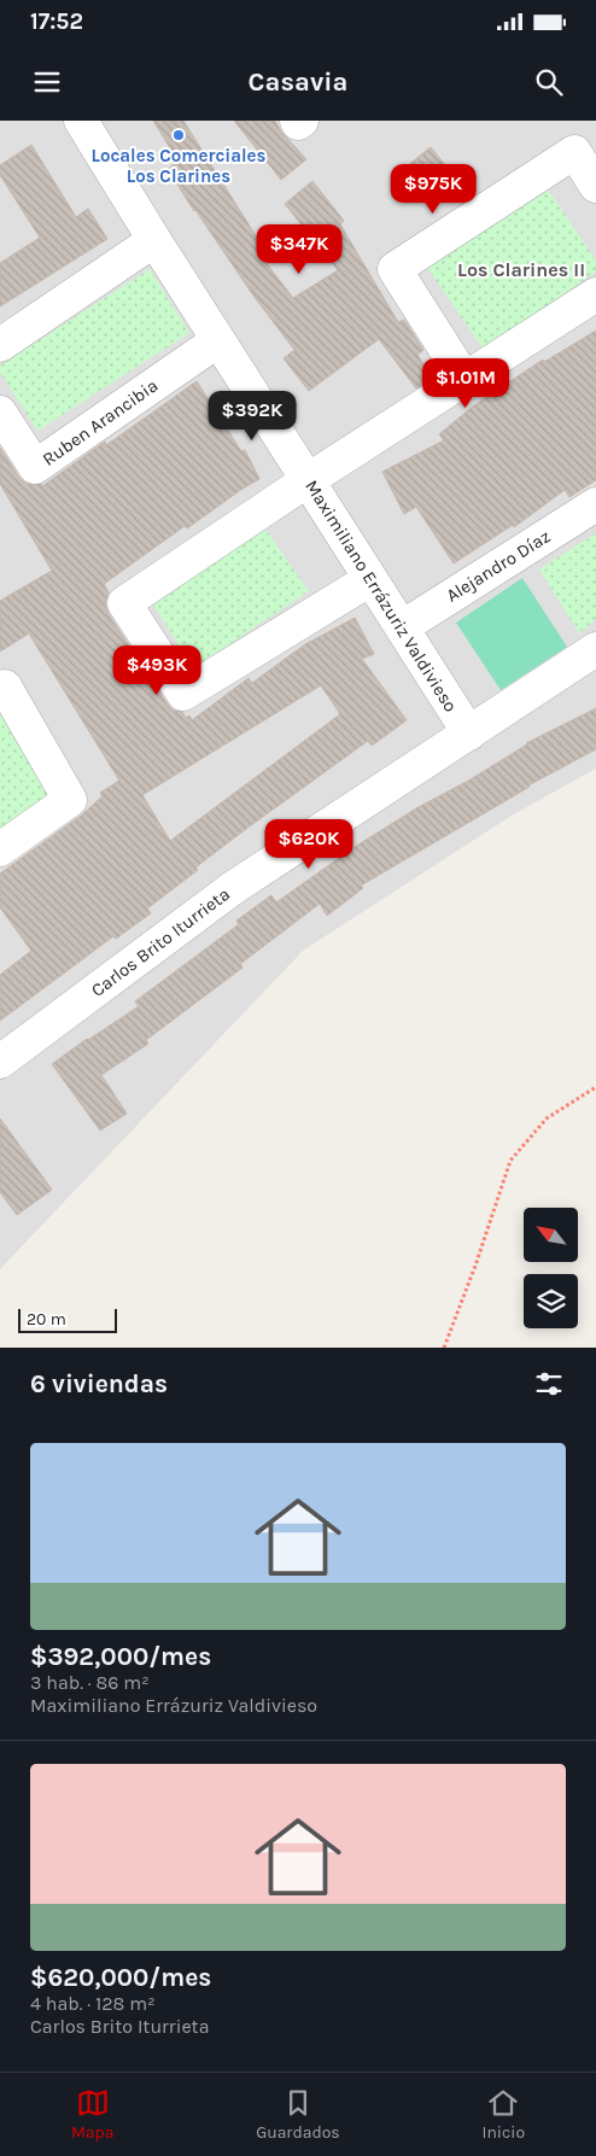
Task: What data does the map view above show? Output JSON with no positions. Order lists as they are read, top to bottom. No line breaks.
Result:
{"streets":{"street":["Ruben Arancibia","Alejandro Díaz","Maximiliano Errázuriz Valdivieso","Carlos Brito Iturrieta"]},"crossings":[["Ruben Arancibia","Maximiliano Errázuriz Valdivieso"],["Alejandro Díaz","Maximiliano Errázuriz Valdivieso"],["Maximiliano Errázuriz Valdivieso","Carlos Brito Iturrieta"]],"districts":["Los Clarines II"],"places":["Locales Comerciales Los Clarines"],"scale_bar":"20 m","north":"top left","page":{"status":"17:52","header":"Casavia","price":["$975K","$347K","$1.01M","$392K","$493K","$620K"],"scale":"20 m","heading":"6 viviendas","list":[{"name":"$392,000/mes","note":"3 hab. · 86 m² · Maximiliano Errázuriz Valdivieso"},{"name":"$620,000/mes","note":"4 hab. · 128 m² · Carlos Brito Iturrieta"}],"tabs":["Mapa","Guardados","Inicio"]}}
